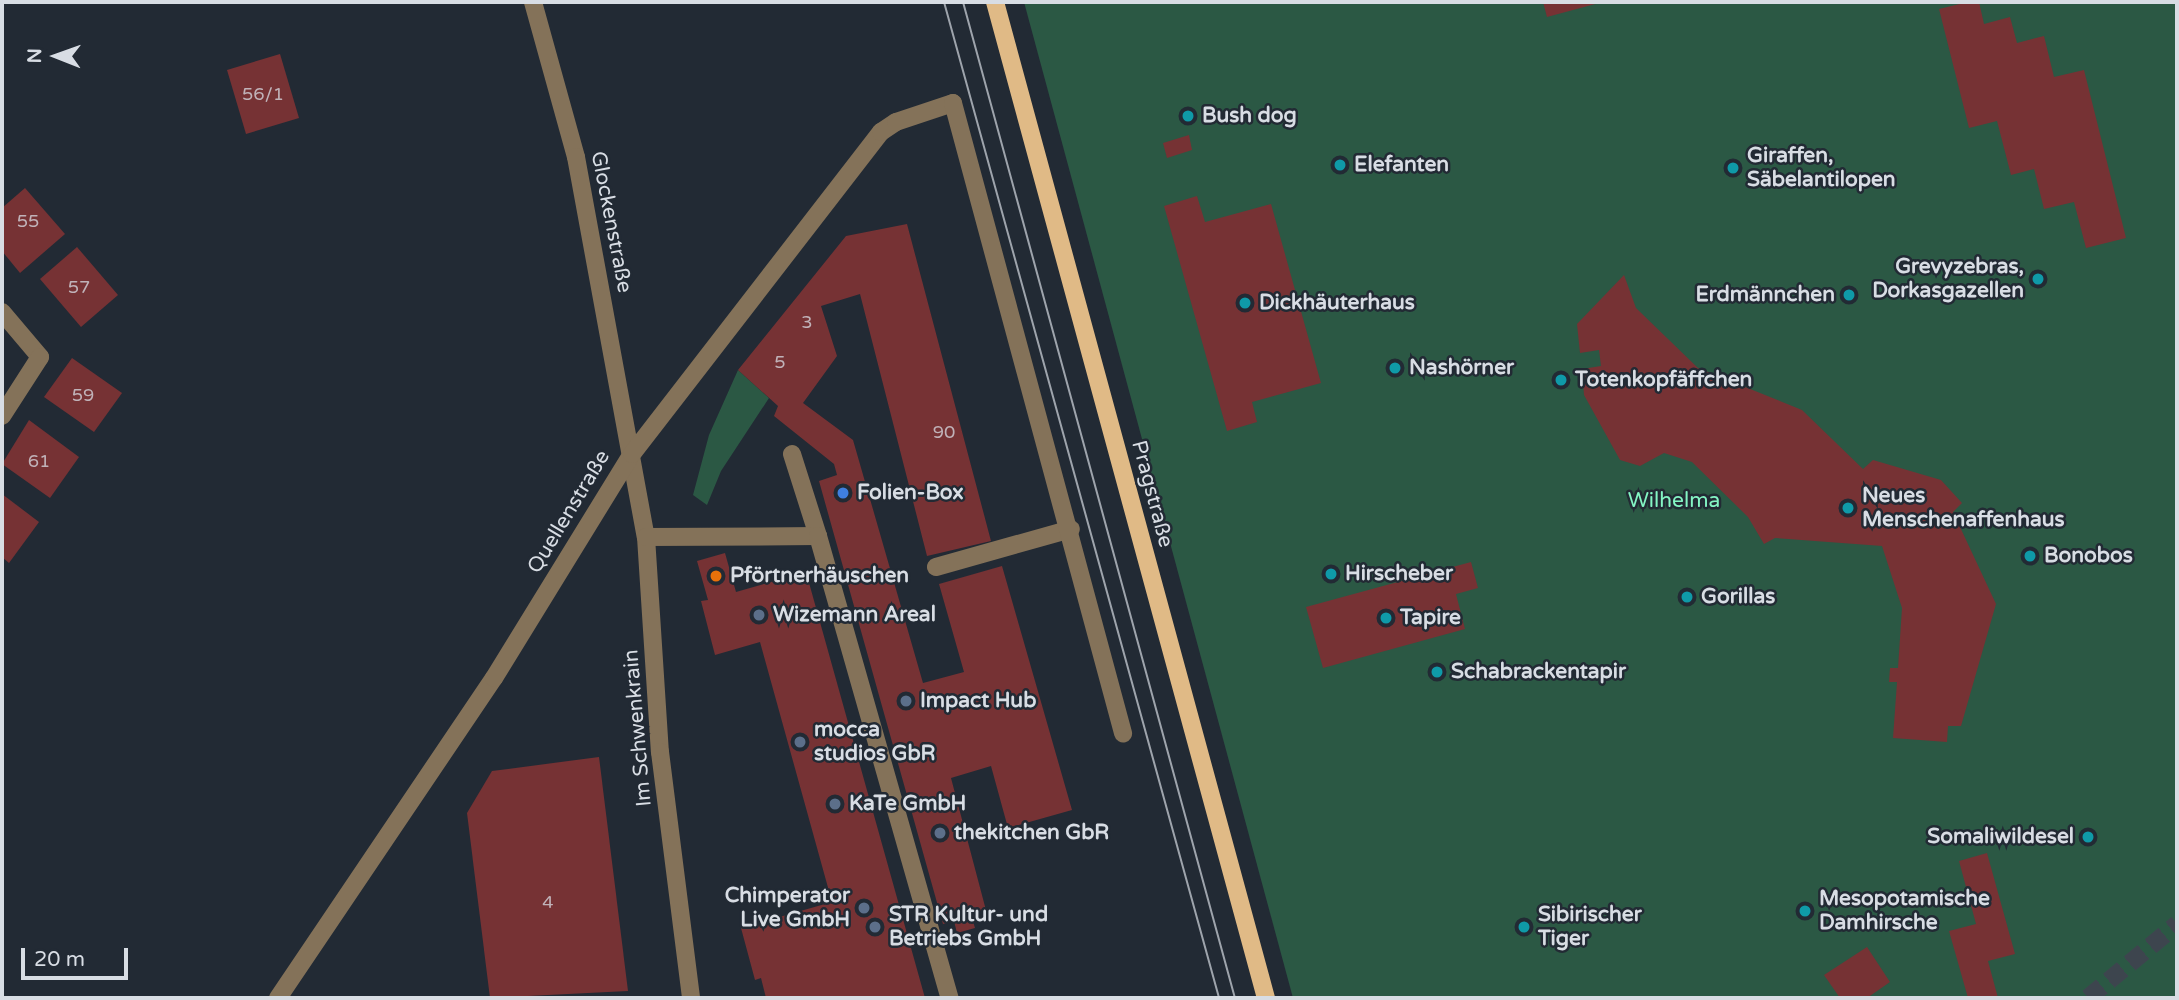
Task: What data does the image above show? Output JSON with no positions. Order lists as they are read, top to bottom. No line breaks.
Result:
{"streets":{"main road":["Pragstraße"],"street":["Glockenstraße","Quellenstraße","Im Schwenkrain"]},"crossings":[["Glockenstraße","Quellenstraße"],["Glockenstraße","Im Schwenkrain"],["Quellenstraße","Im Schwenkrain"]],"parks":["Wilhelma"],"places":["Bush dog","Elefanten","Giraffen, Säbelantilopen","Grevyzebras, Dorkasgazellen","Erdmännchen","Dickhäuterhaus","Nashörner","Totenkopfäffchen","Folien-Box","Neues Menschenaffenhaus","Bonobos","Hirscheber","Pförtnerhäuschen","Gorillas","Wizemann Areal","Tapire","Schabrackentapir","Impact Hub","mocca studios GbR","KaTe GmbH","thekitchen GbR","Somaliwildesel","Chimperator Live GmbH","Mesopotamische Damhirsche","STR Kultur- und Betriebs GmbH","Sibirischer Tiger"],"house_numbers":["56/1","55","57","3","5","59","90","61","4"],"scale_bar":"20 m","north":"left"}
